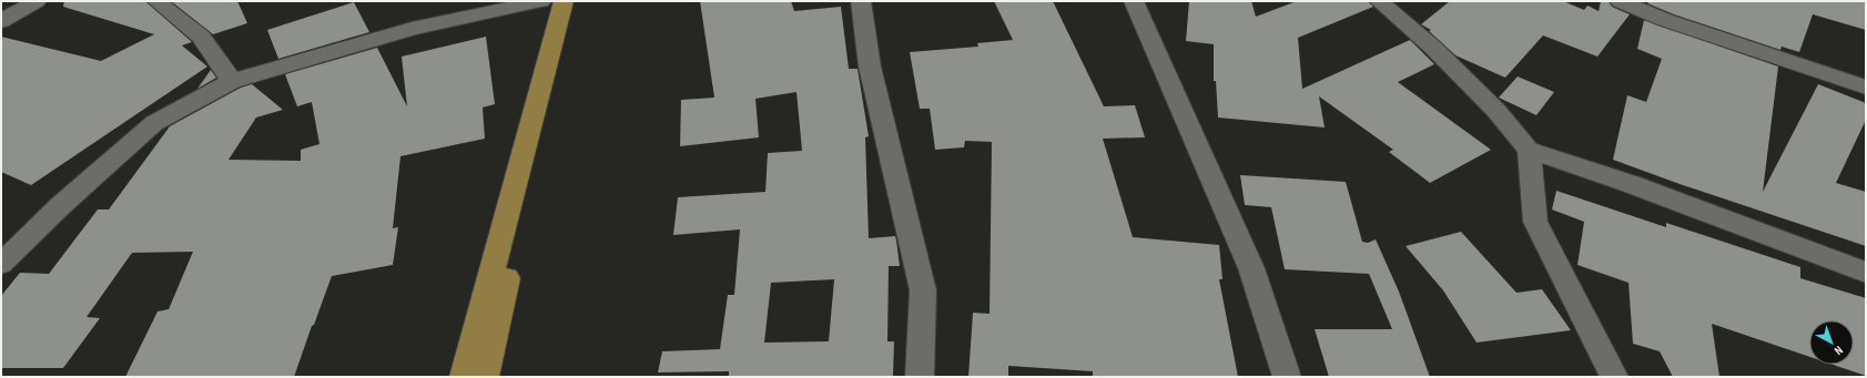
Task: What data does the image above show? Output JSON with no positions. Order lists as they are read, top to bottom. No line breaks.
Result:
{"north":"bottom right"}
